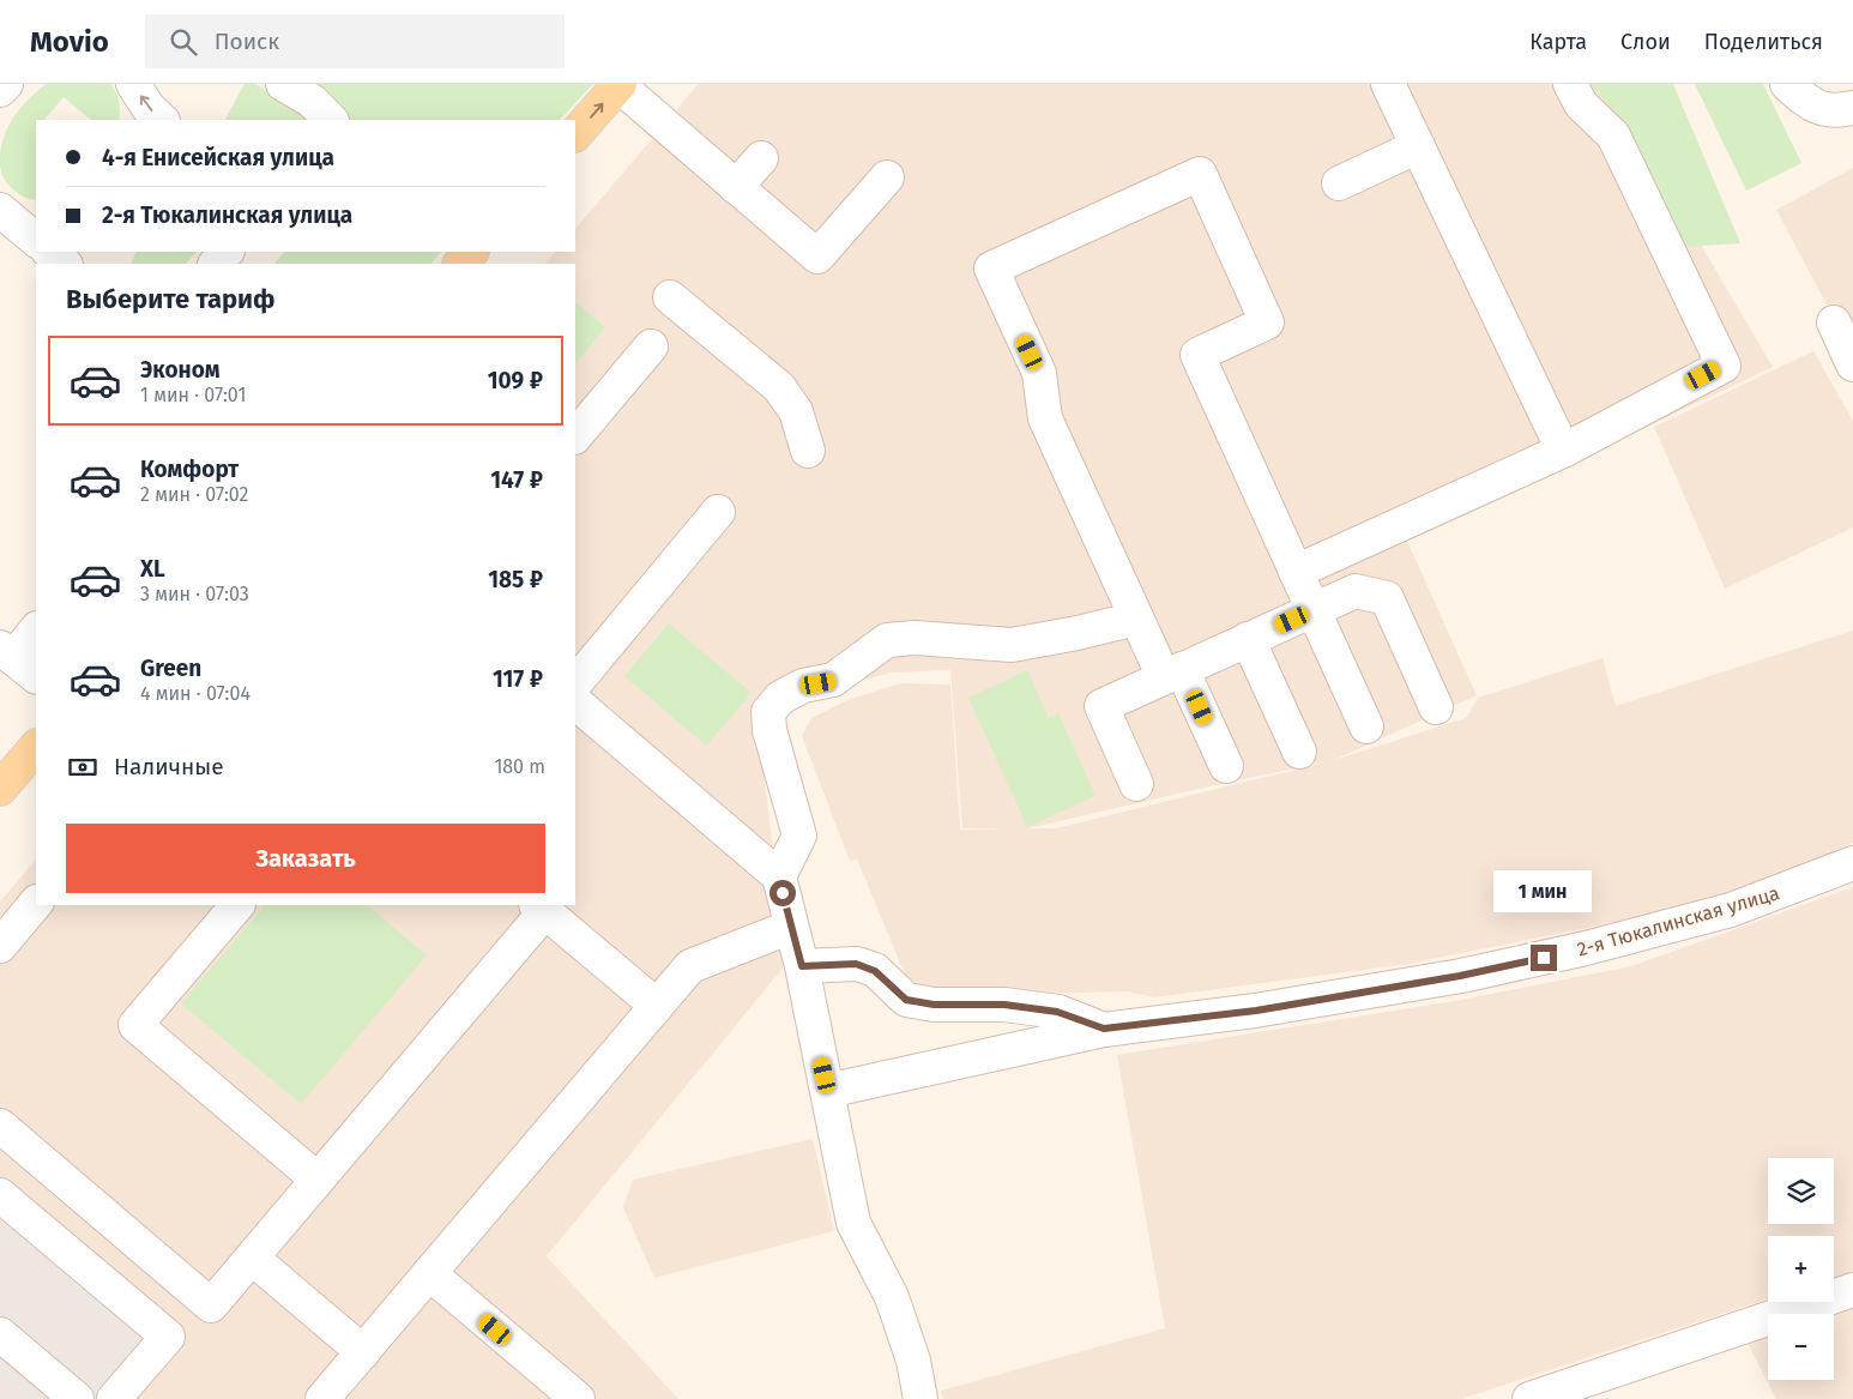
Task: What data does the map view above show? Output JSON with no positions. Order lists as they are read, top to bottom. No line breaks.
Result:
{"streets":{"street":["2-я Тюкалинская улица"]},"page":{"header":"Movio","search":"Поиск","nav":["Карта","Слои","Поделиться"],"banner":["4-я Енисейская улица","2-я Тюкалинская улица"],"heading":"Выберите тариф","list":[{"name":"Эконом","note":"1 мин · 07:01","value":"109 ₽"},{"name":"Комфорт","note":"2 мин · 07:02","value":"147 ₽"},{"name":"XL","note":"3 мин · 07:03","value":"185 ₽"},{"name":"Green","note":"4 мин · 07:04","value":"117 ₽"}],"pay":["Наличные","180 m"],"buttons":"Заказать","bubble":"1 мин","map_buttons":["+","−"]}}
